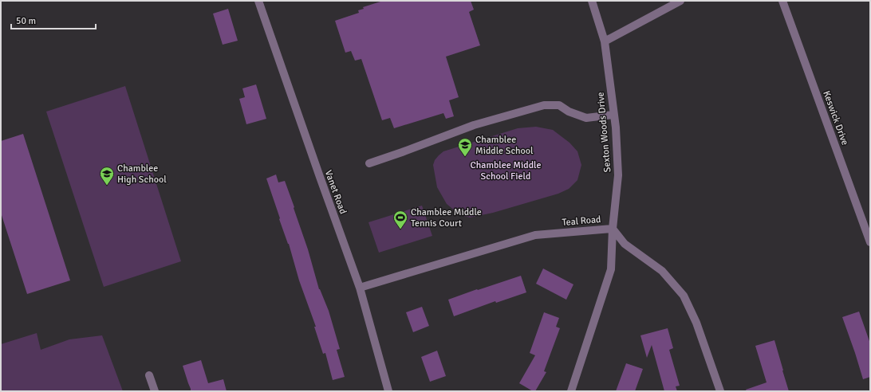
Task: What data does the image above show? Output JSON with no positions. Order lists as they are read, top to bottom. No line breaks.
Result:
{"streets":{"street":["Keswick Drive","Sexton Woods Drive","Vanet Road","Teal Road"]},"crossings":[["Sexton Woods Drive","Teal Road"],["Vanet Road","Teal Road"]],"parks":["Chamblee Middle School Field"],"places":{"school or university":["Chamblee Middle School","Chamblee High School"],"sports":["Chamblee Middle Tennis Court"]},"scale_bar":"50 m"}
